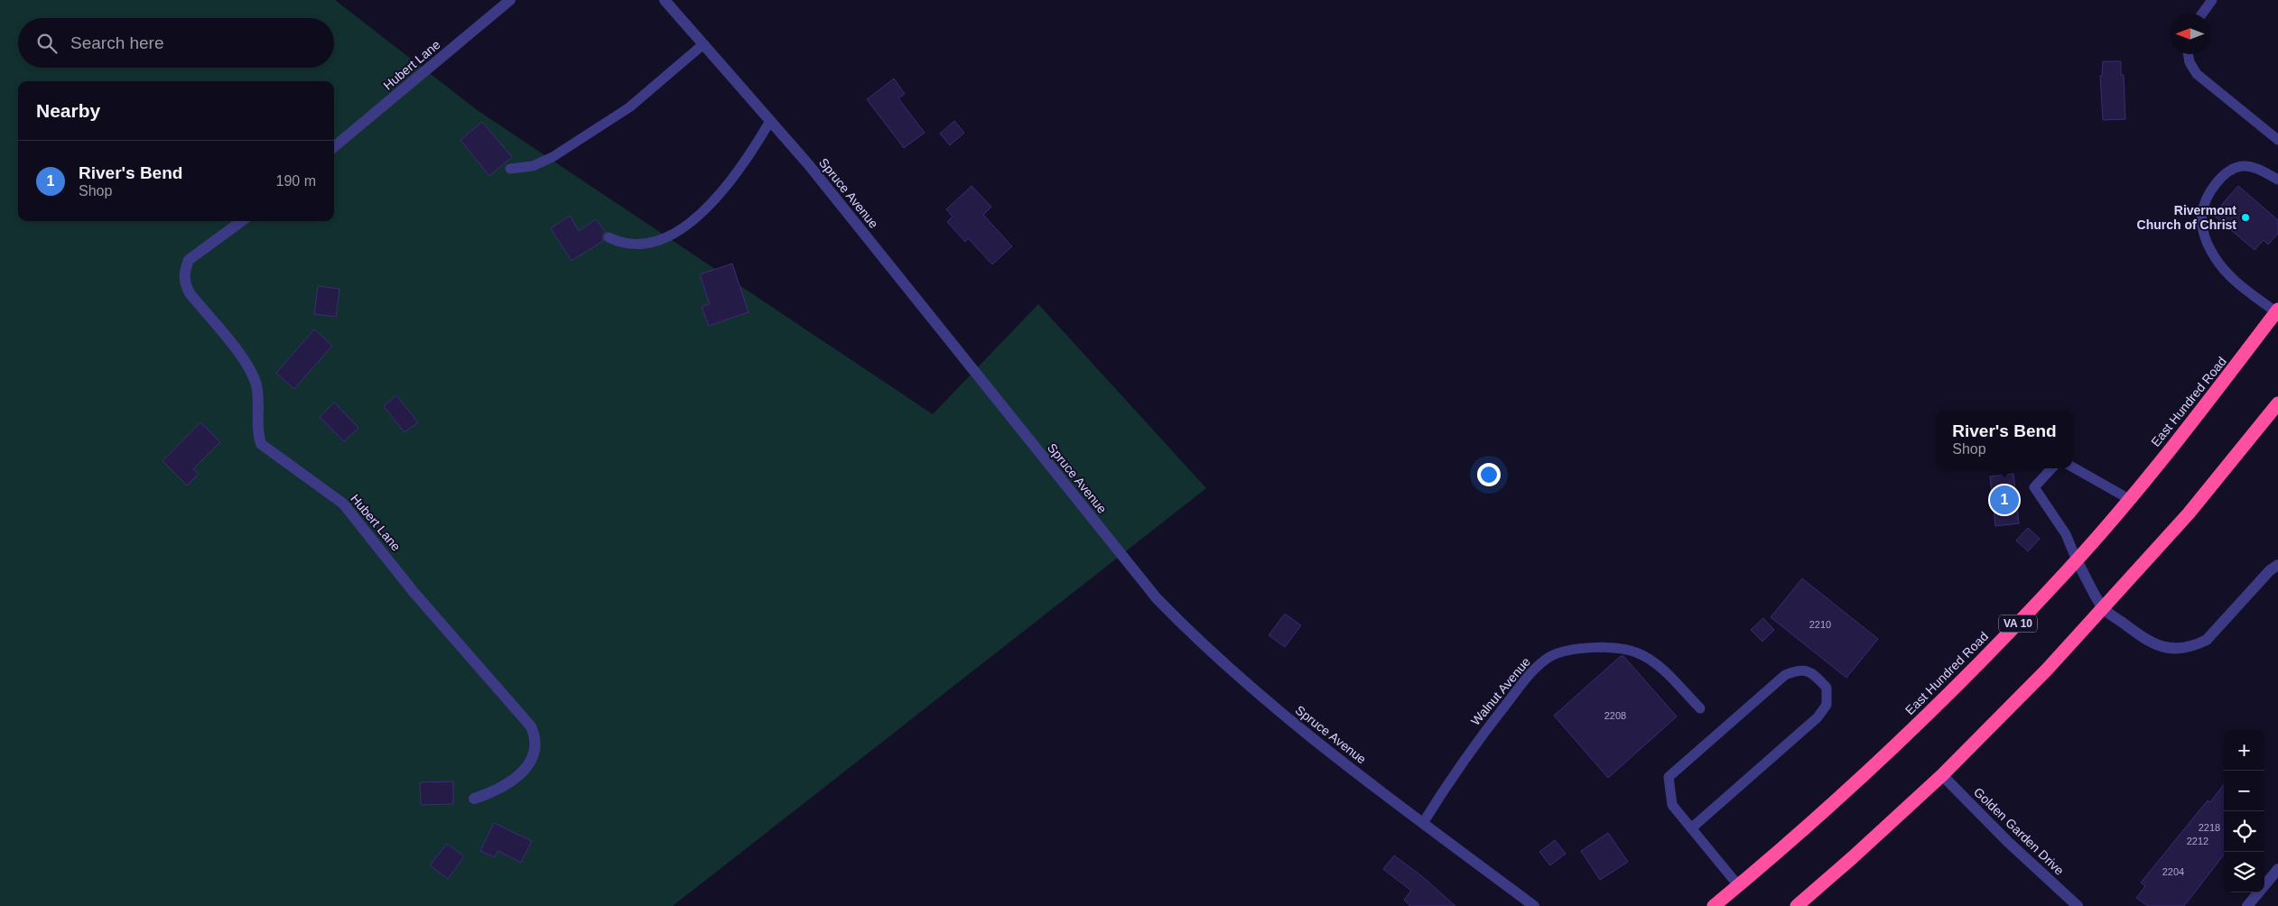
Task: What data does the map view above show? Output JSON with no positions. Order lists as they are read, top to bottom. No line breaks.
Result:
{"streets":{"highway":["East Hundred Road","VA 10"],"street":["Hubert Lane","Spruce Avenue","Golden Garden Drive"],"lane":["Walnut Avenue"]},"crossings":[["Spruce Avenue","Walnut Avenue"]],"places":["Rivermont Church of Christ"],"house_numbers":["2210","2208","2218","2212","2204"],"north":"left","page":{"search":"Search here","heading":"Nearby","list":[{"mark":"1","name":"River's Bend","note":"Shop","value":"190 m"}],"popup":["River's Bend","Shop"],"pins":"1","map_buttons":["+","−"]}}
